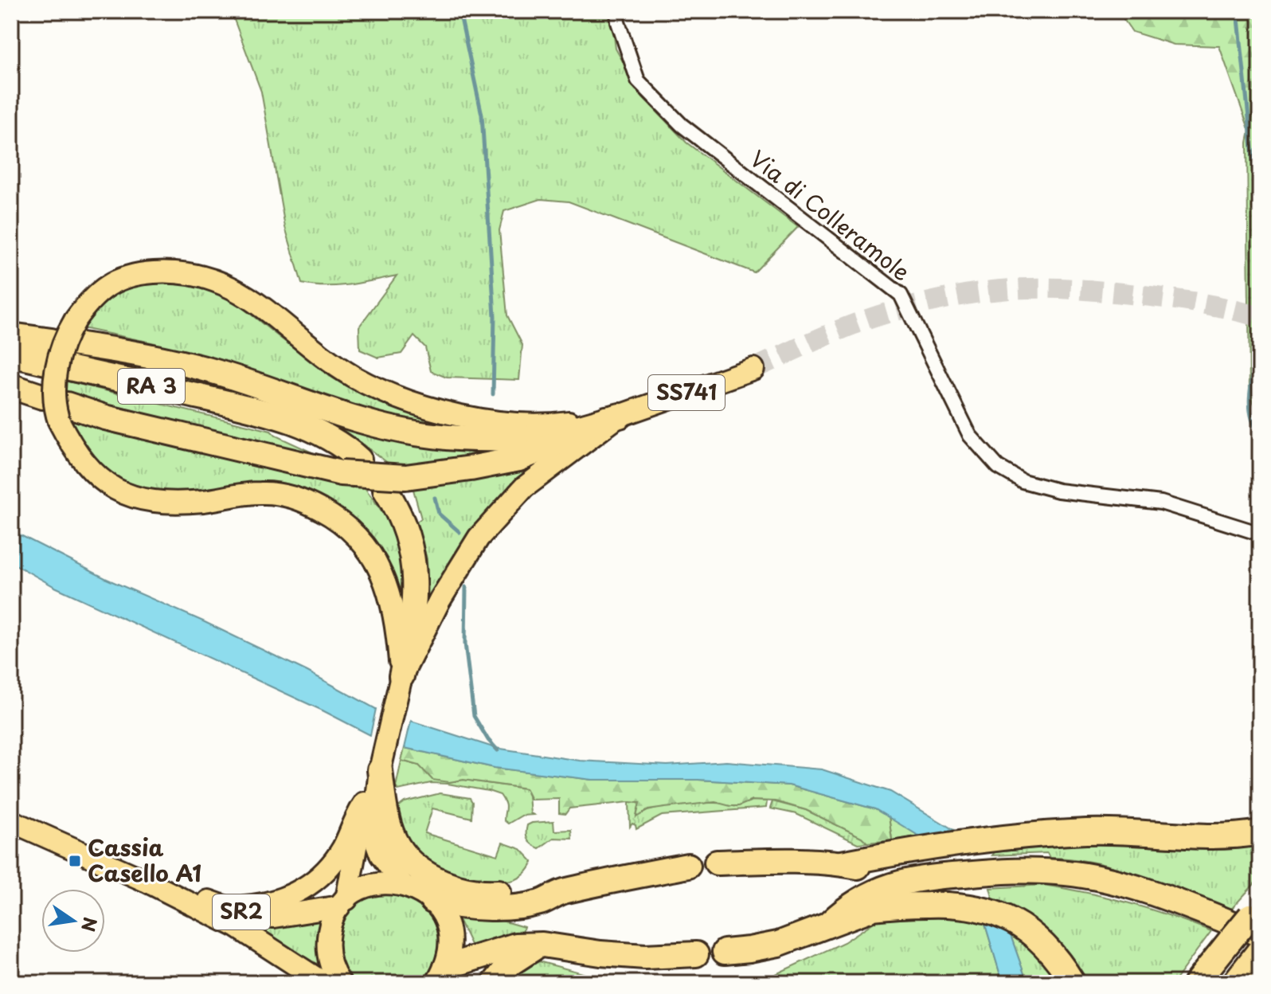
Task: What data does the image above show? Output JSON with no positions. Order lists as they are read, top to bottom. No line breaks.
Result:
{"streets":{"highway":["RA 3"],"main road":["SS741","SR2"],"street":["Via di Colleramole"]},"places":{"transit":["Cassia Casello A1"]},"north":"right"}
